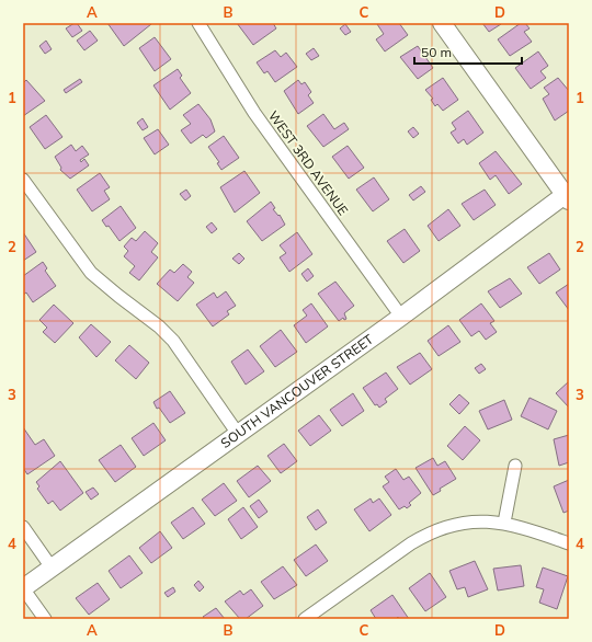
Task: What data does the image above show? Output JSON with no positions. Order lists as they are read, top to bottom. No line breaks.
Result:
{"streets":{"street":["WEST 3RD AVENUE","SOUTH VANCOUVER STREET"]},"crossings":[["WEST 3RD AVENUE","SOUTH VANCOUVER STREET"]],"scale_bar":"50 m","grid":{"columns":["A","B","C","D"],"rows":["1","2","3","4"]}}
